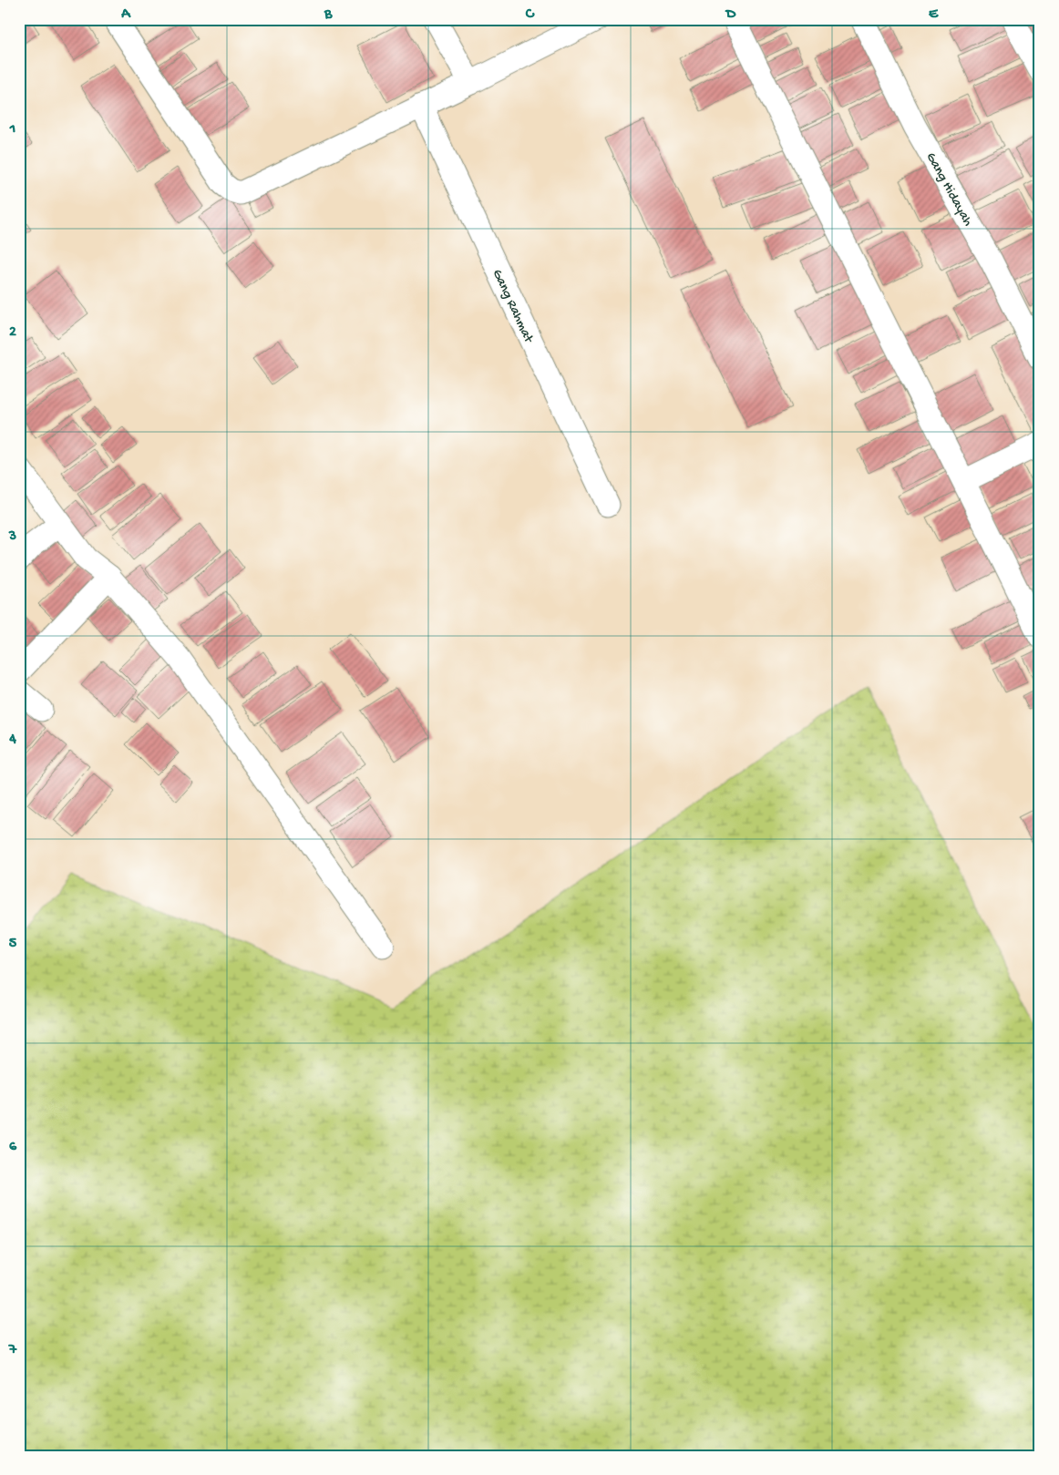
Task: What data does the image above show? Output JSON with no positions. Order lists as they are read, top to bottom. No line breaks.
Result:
{"streets":{"street":["Gang Hidayah","Gang Rahmat"]},"grid":{"columns":["A","B","C","D","E"],"rows":["1","2","3","4","5","6","7"]}}
